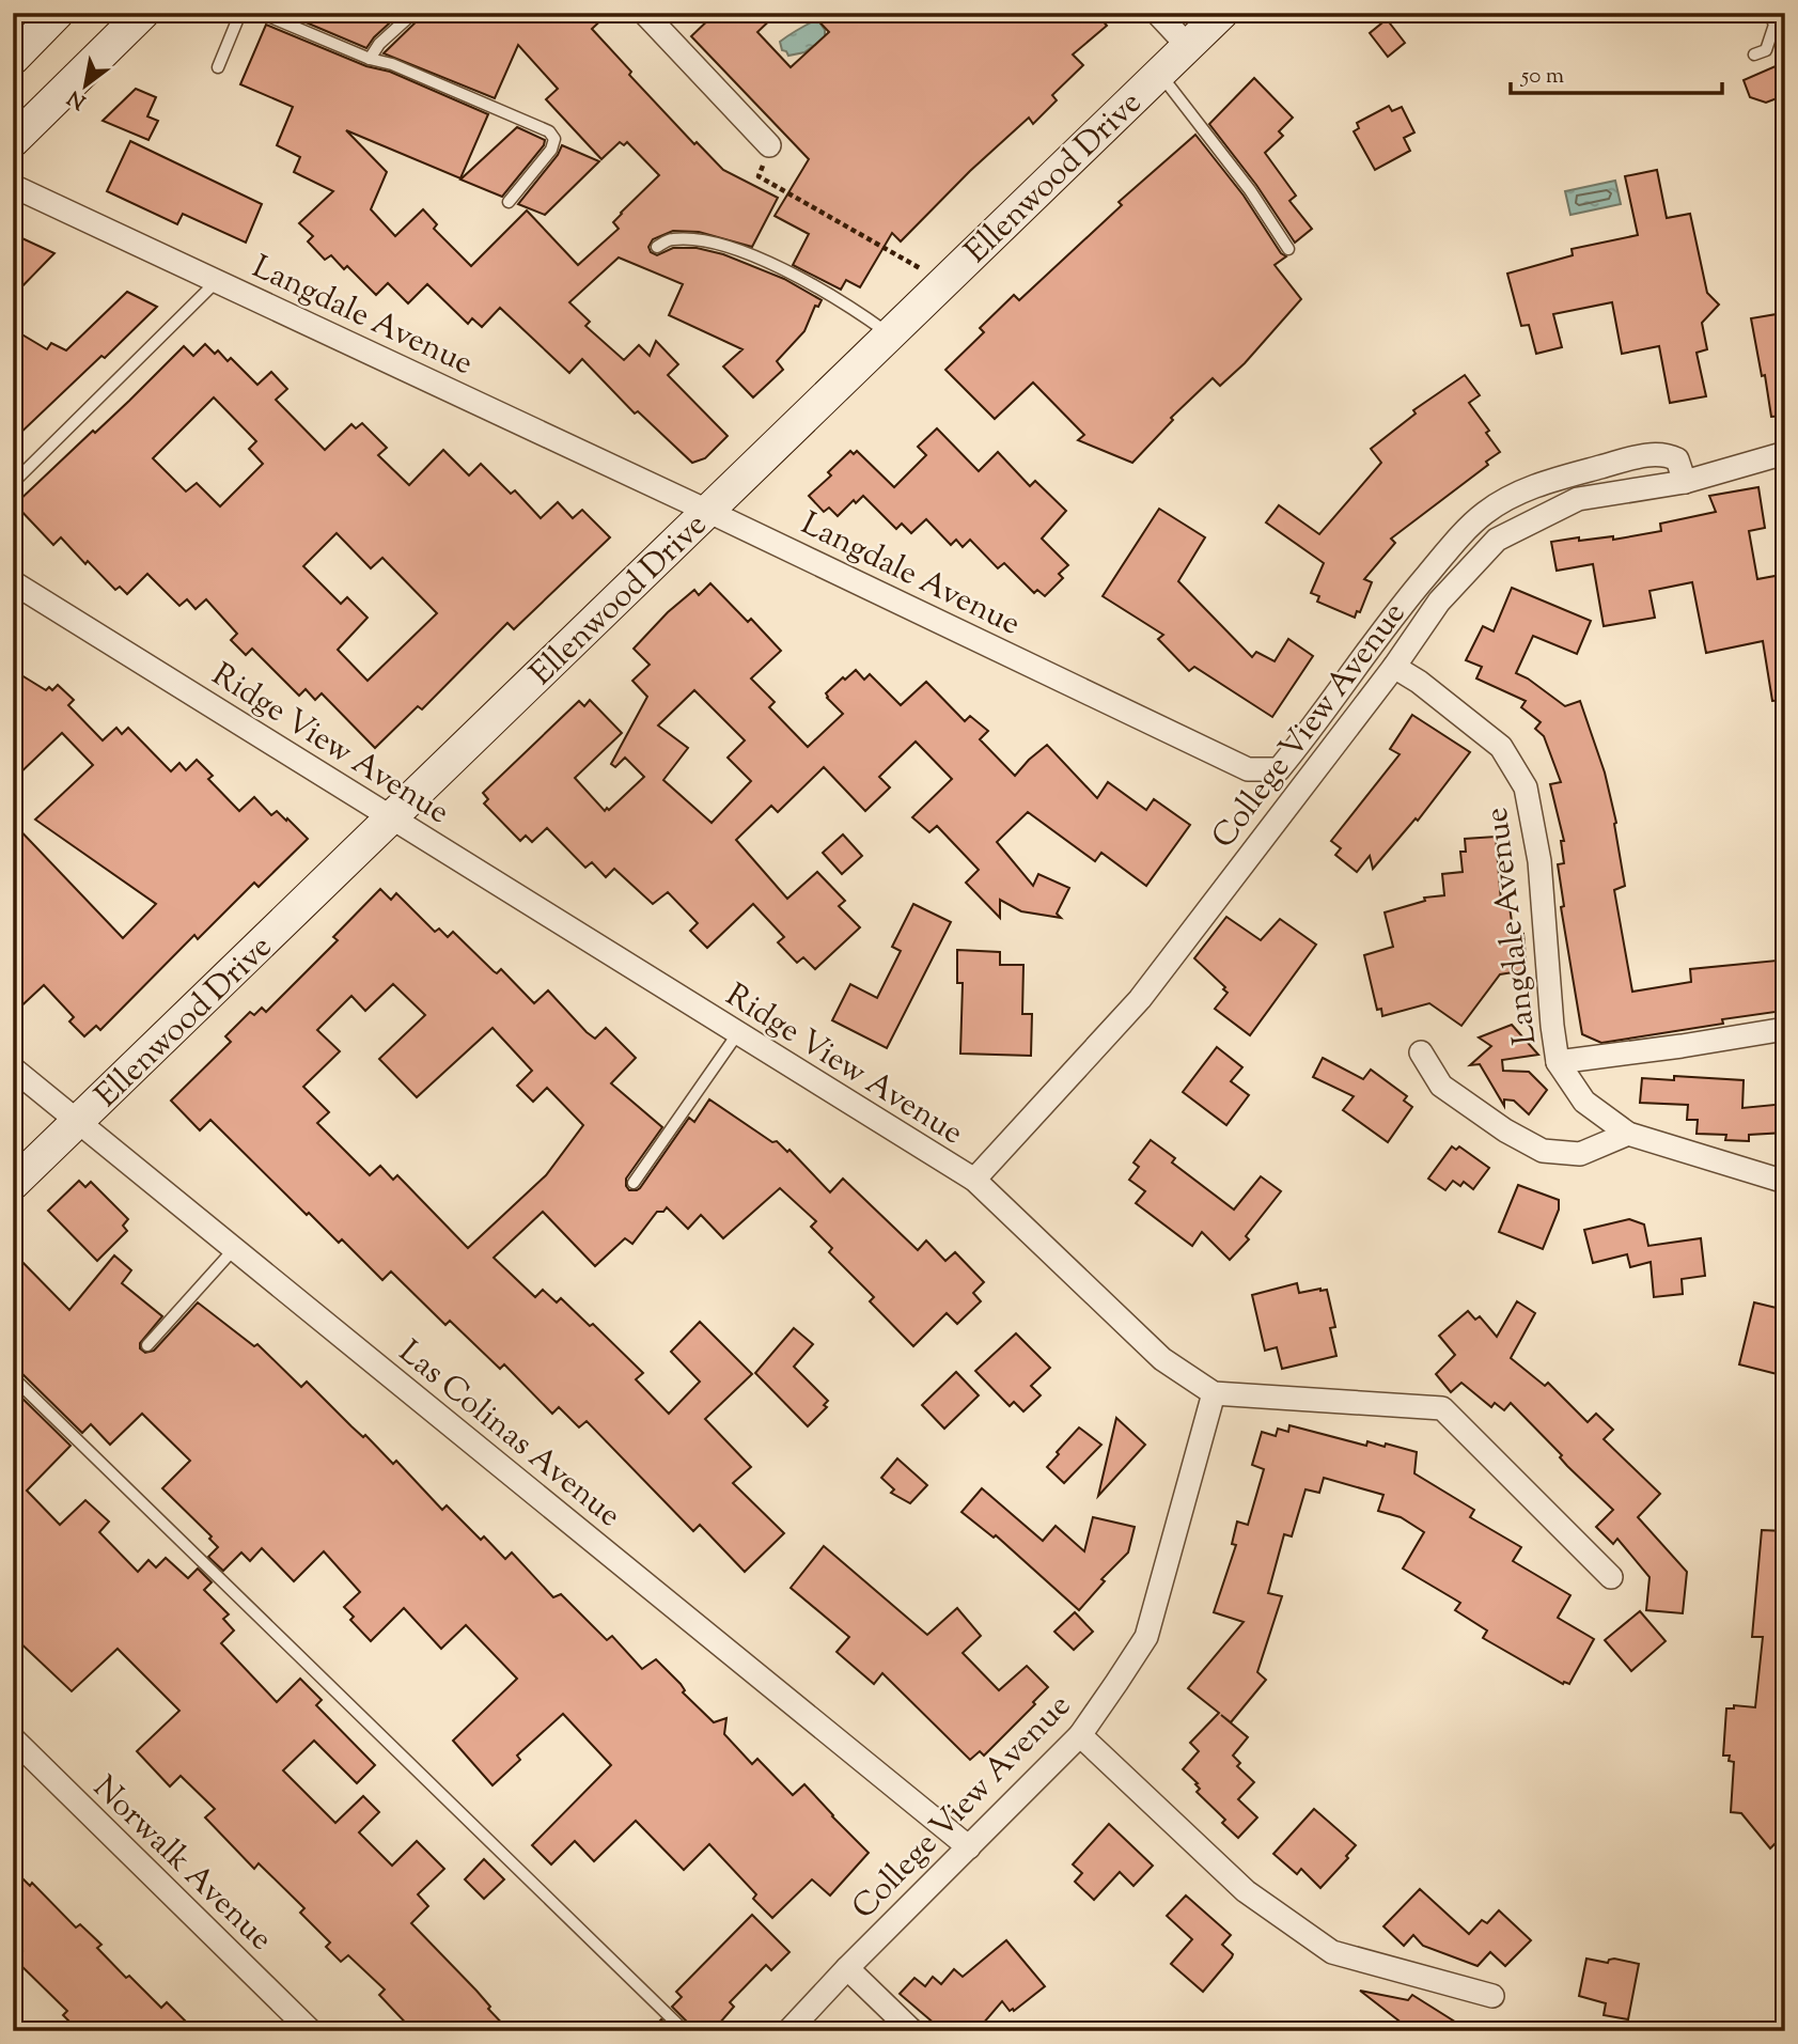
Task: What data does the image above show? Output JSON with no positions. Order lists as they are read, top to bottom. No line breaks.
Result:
{"streets":{"street":["Ellenwood Drive","Langdale Avenue","College View Avenue","Ridge View Avenue","Las Colinas Avenue","Norwalk Avenue"]},"crossings":[["Ellenwood Drive","Langdale Avenue"],["Ellenwood Drive","Ridge View Avenue"],["Ellenwood Drive","Las Colinas Avenue"],["Langdale Avenue","College View Avenue"],["College View Avenue","Ridge View Avenue"],["College View Avenue","Las Colinas Avenue"]],"scale_bar":"50 m","north":"bottom left"}
